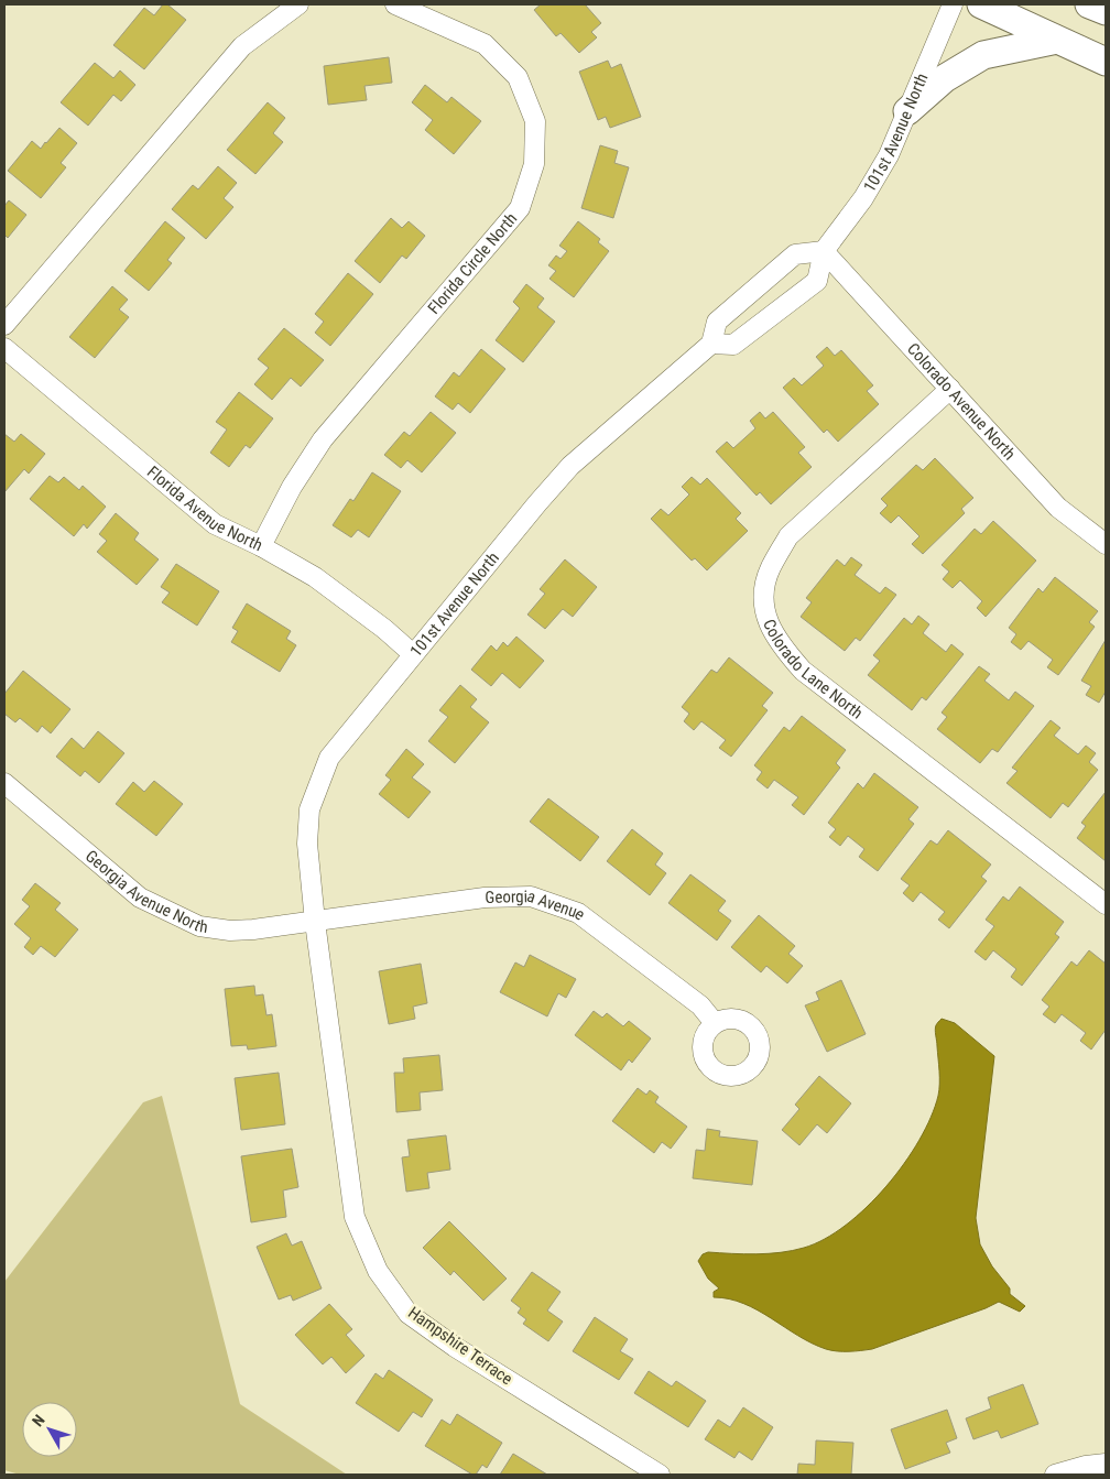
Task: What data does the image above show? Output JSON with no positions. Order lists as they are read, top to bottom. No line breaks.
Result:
{"streets":{"street":["101st Avenue North","Florida Circle North","Colorado Avenue North","Florida Avenue North","Colorado Lane North","Georgia Avenue North","Georgia Avenue","Hampshire Terrace"]},"crossings":[["101st Avenue North","Colorado Avenue North"],["101st Avenue North","Florida Avenue North"],["101st Avenue North","Georgia Avenue North"],["101st Avenue North","Georgia Avenue"],["101st Avenue North","Hampshire Terrace"],["Florida Circle North","Florida Avenue North"],["Colorado Avenue North","Colorado Lane North"],["Georgia Avenue North","Georgia Avenue"],["Georgia Avenue North","Hampshire Terrace"],["Georgia Avenue","Hampshire Terrace"]],"north":"top left"}
